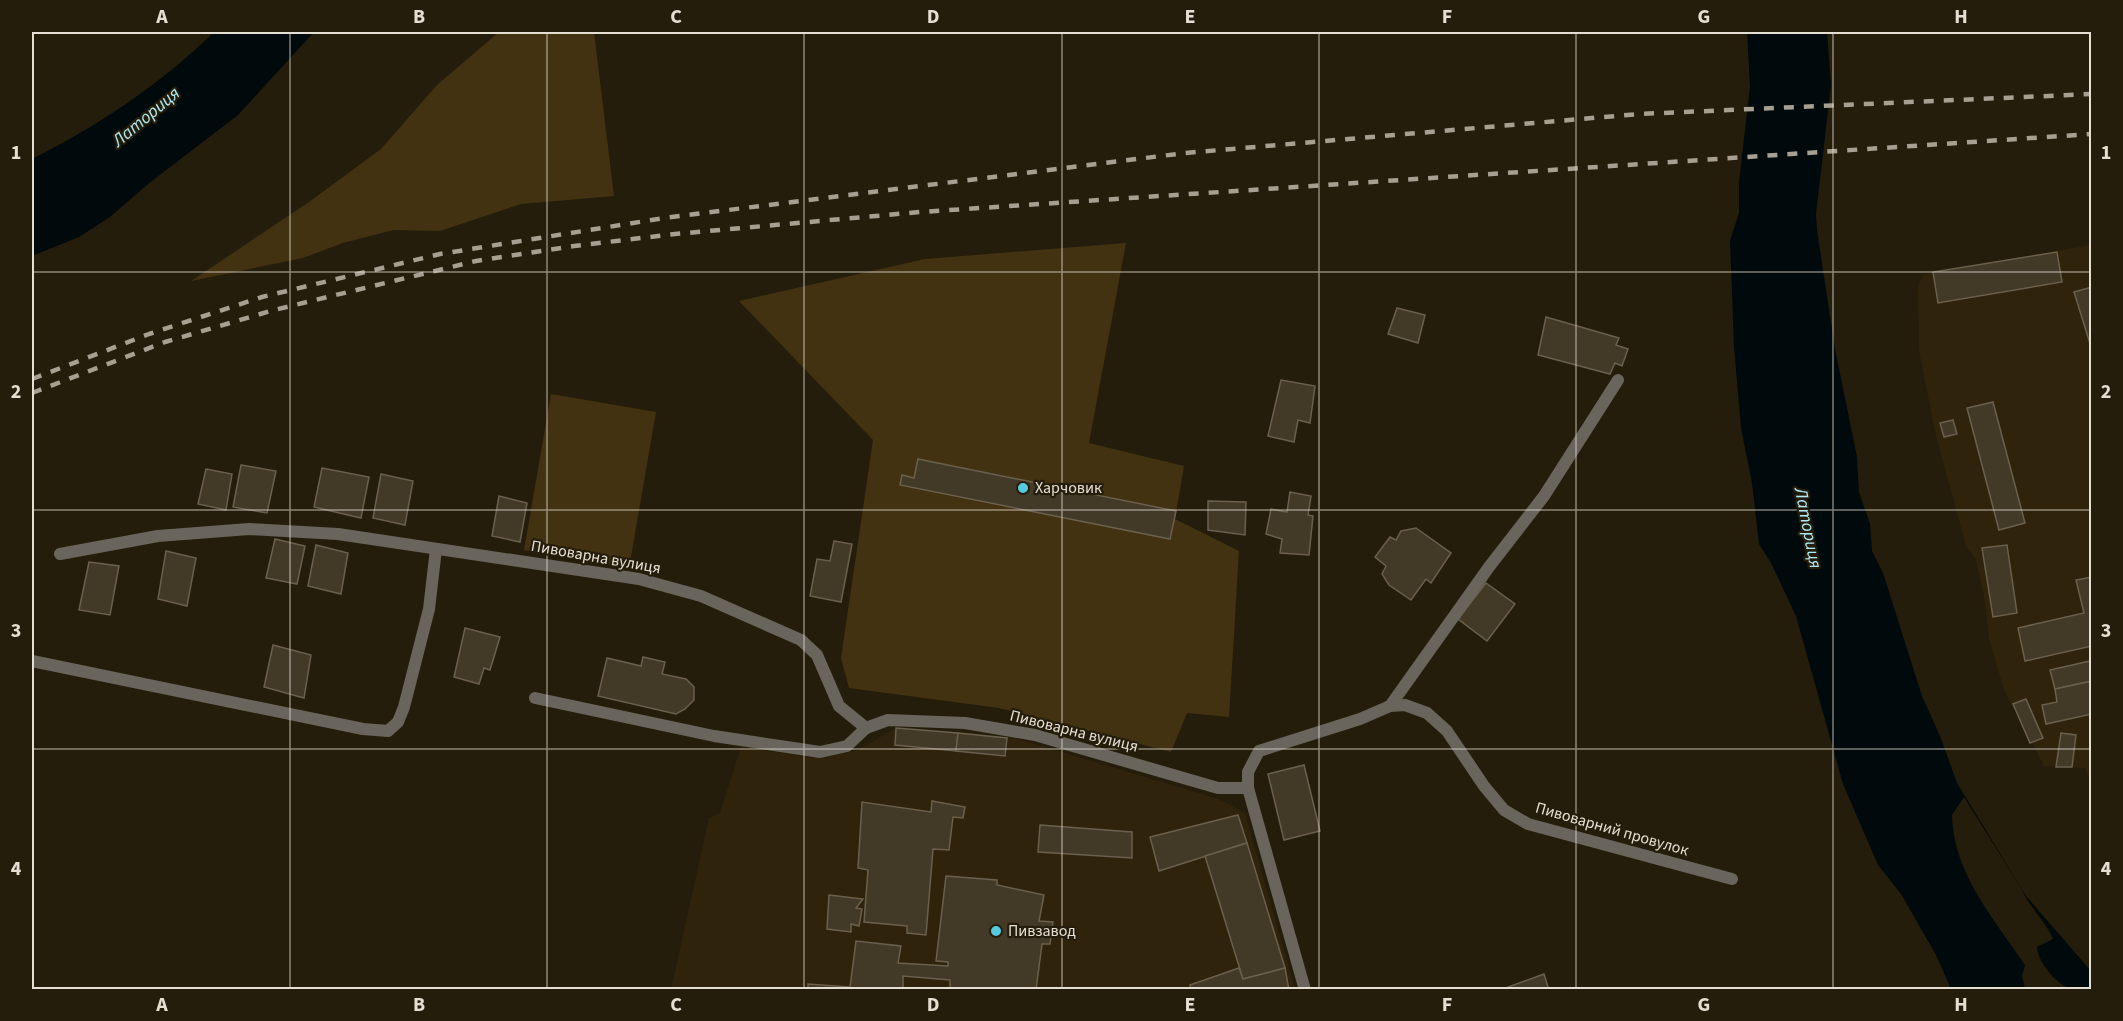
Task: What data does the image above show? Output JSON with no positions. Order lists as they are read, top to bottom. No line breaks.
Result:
{"streets":{"street":["Пивоварна вулиця","Пивоварний провулок"]},"water":["Латориця"],"places":["Харчовик","Пивзавод"],"grid":{"columns":["A","B","C","D","E","F","G","H"],"rows":["1","2","3","4"]}}
